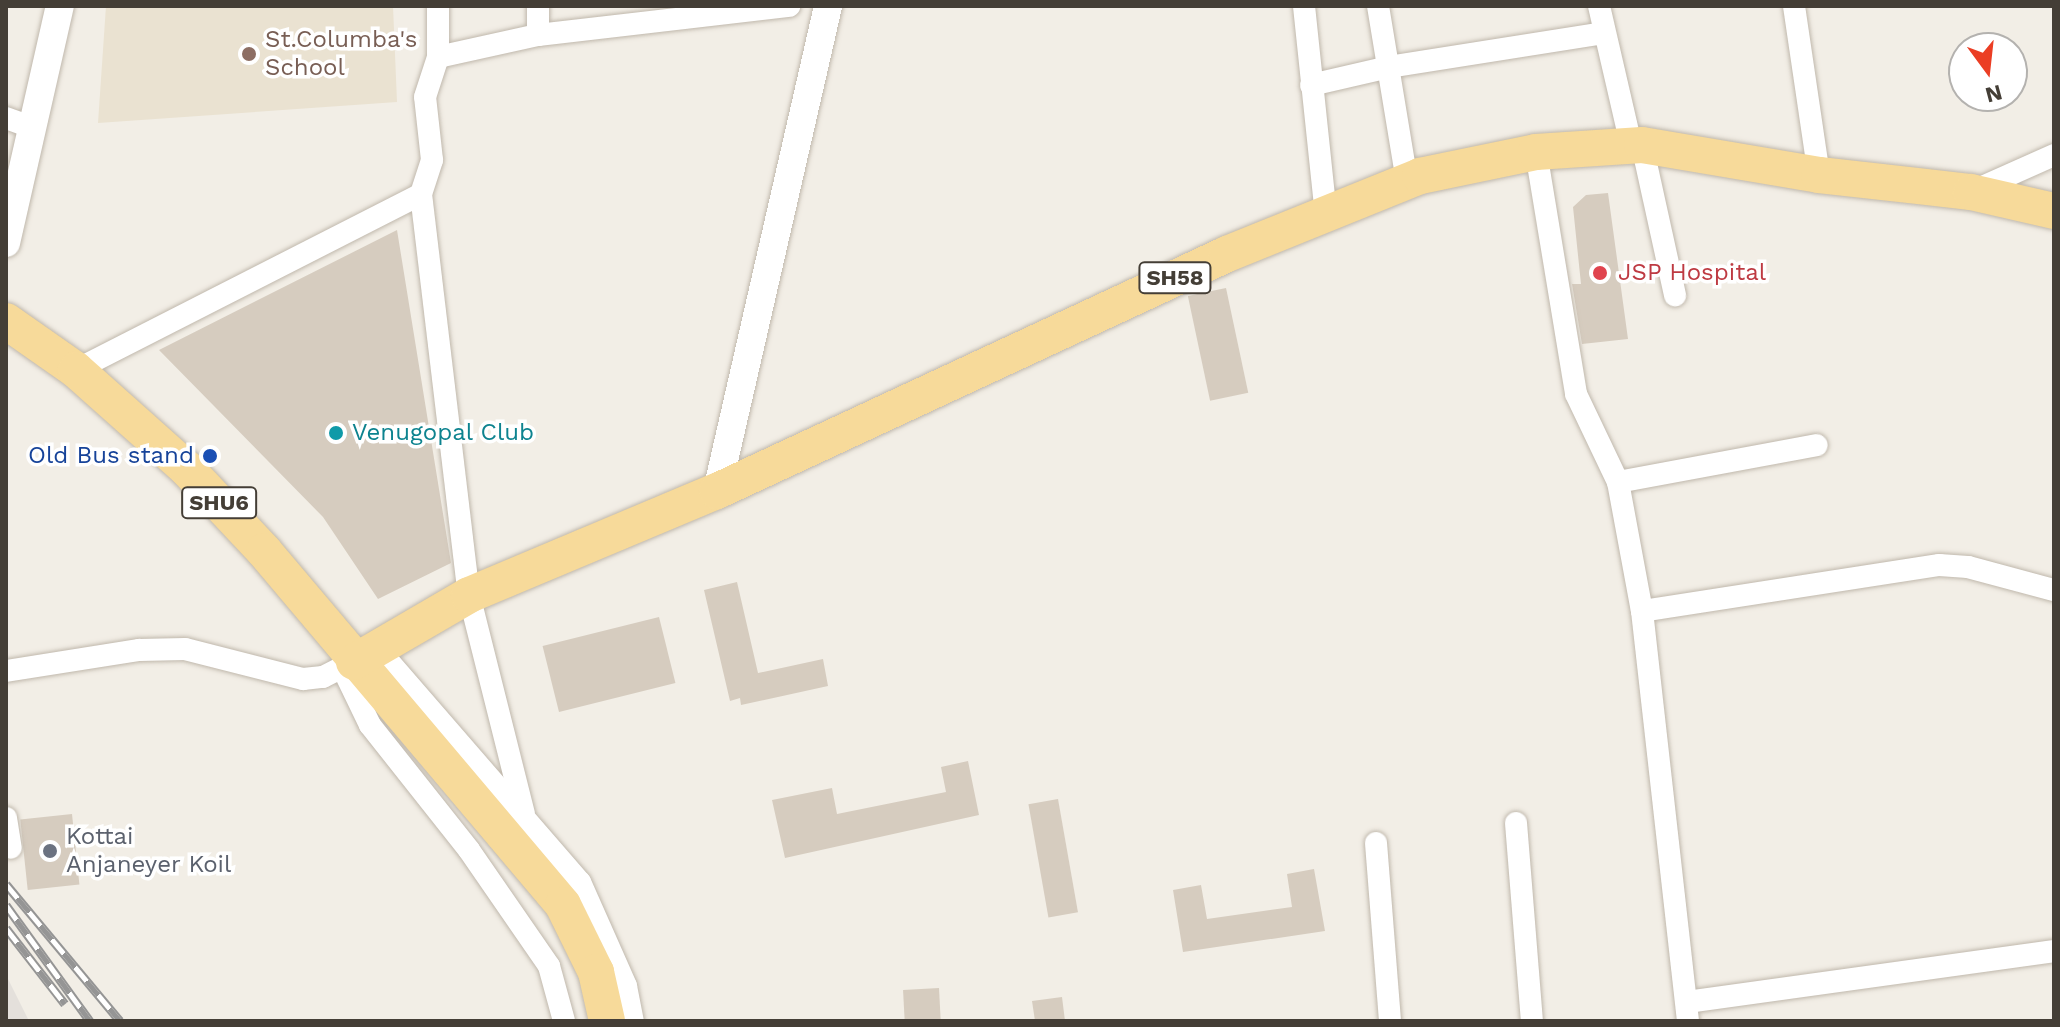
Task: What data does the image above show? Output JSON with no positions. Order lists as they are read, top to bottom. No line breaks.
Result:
{"streets":{"main road":["SH58","SHU6"]},"crossings":[["SH58","SHU6"]],"places":["St.Columba's School","JSP Hospital","Venugopal Club","Old Bus stand","Kottai Anjaneyer Koil"],"north":"bottom"}
